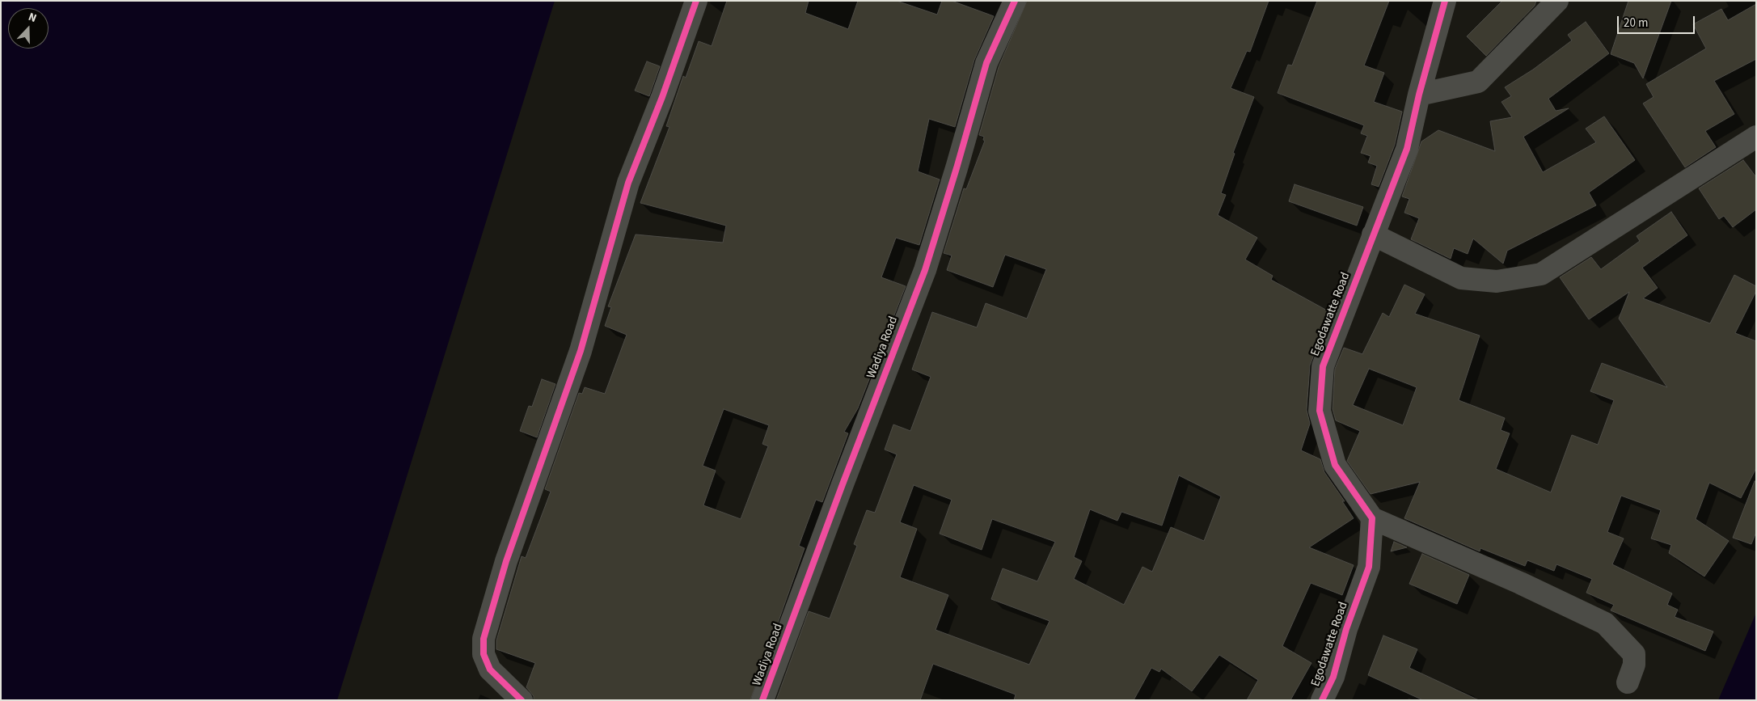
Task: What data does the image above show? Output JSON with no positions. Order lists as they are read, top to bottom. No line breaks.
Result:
{"streets":{"street":["Egodawatte Road","Wadiya Road"]},"scale_bar":"20 m","north":"top"}
